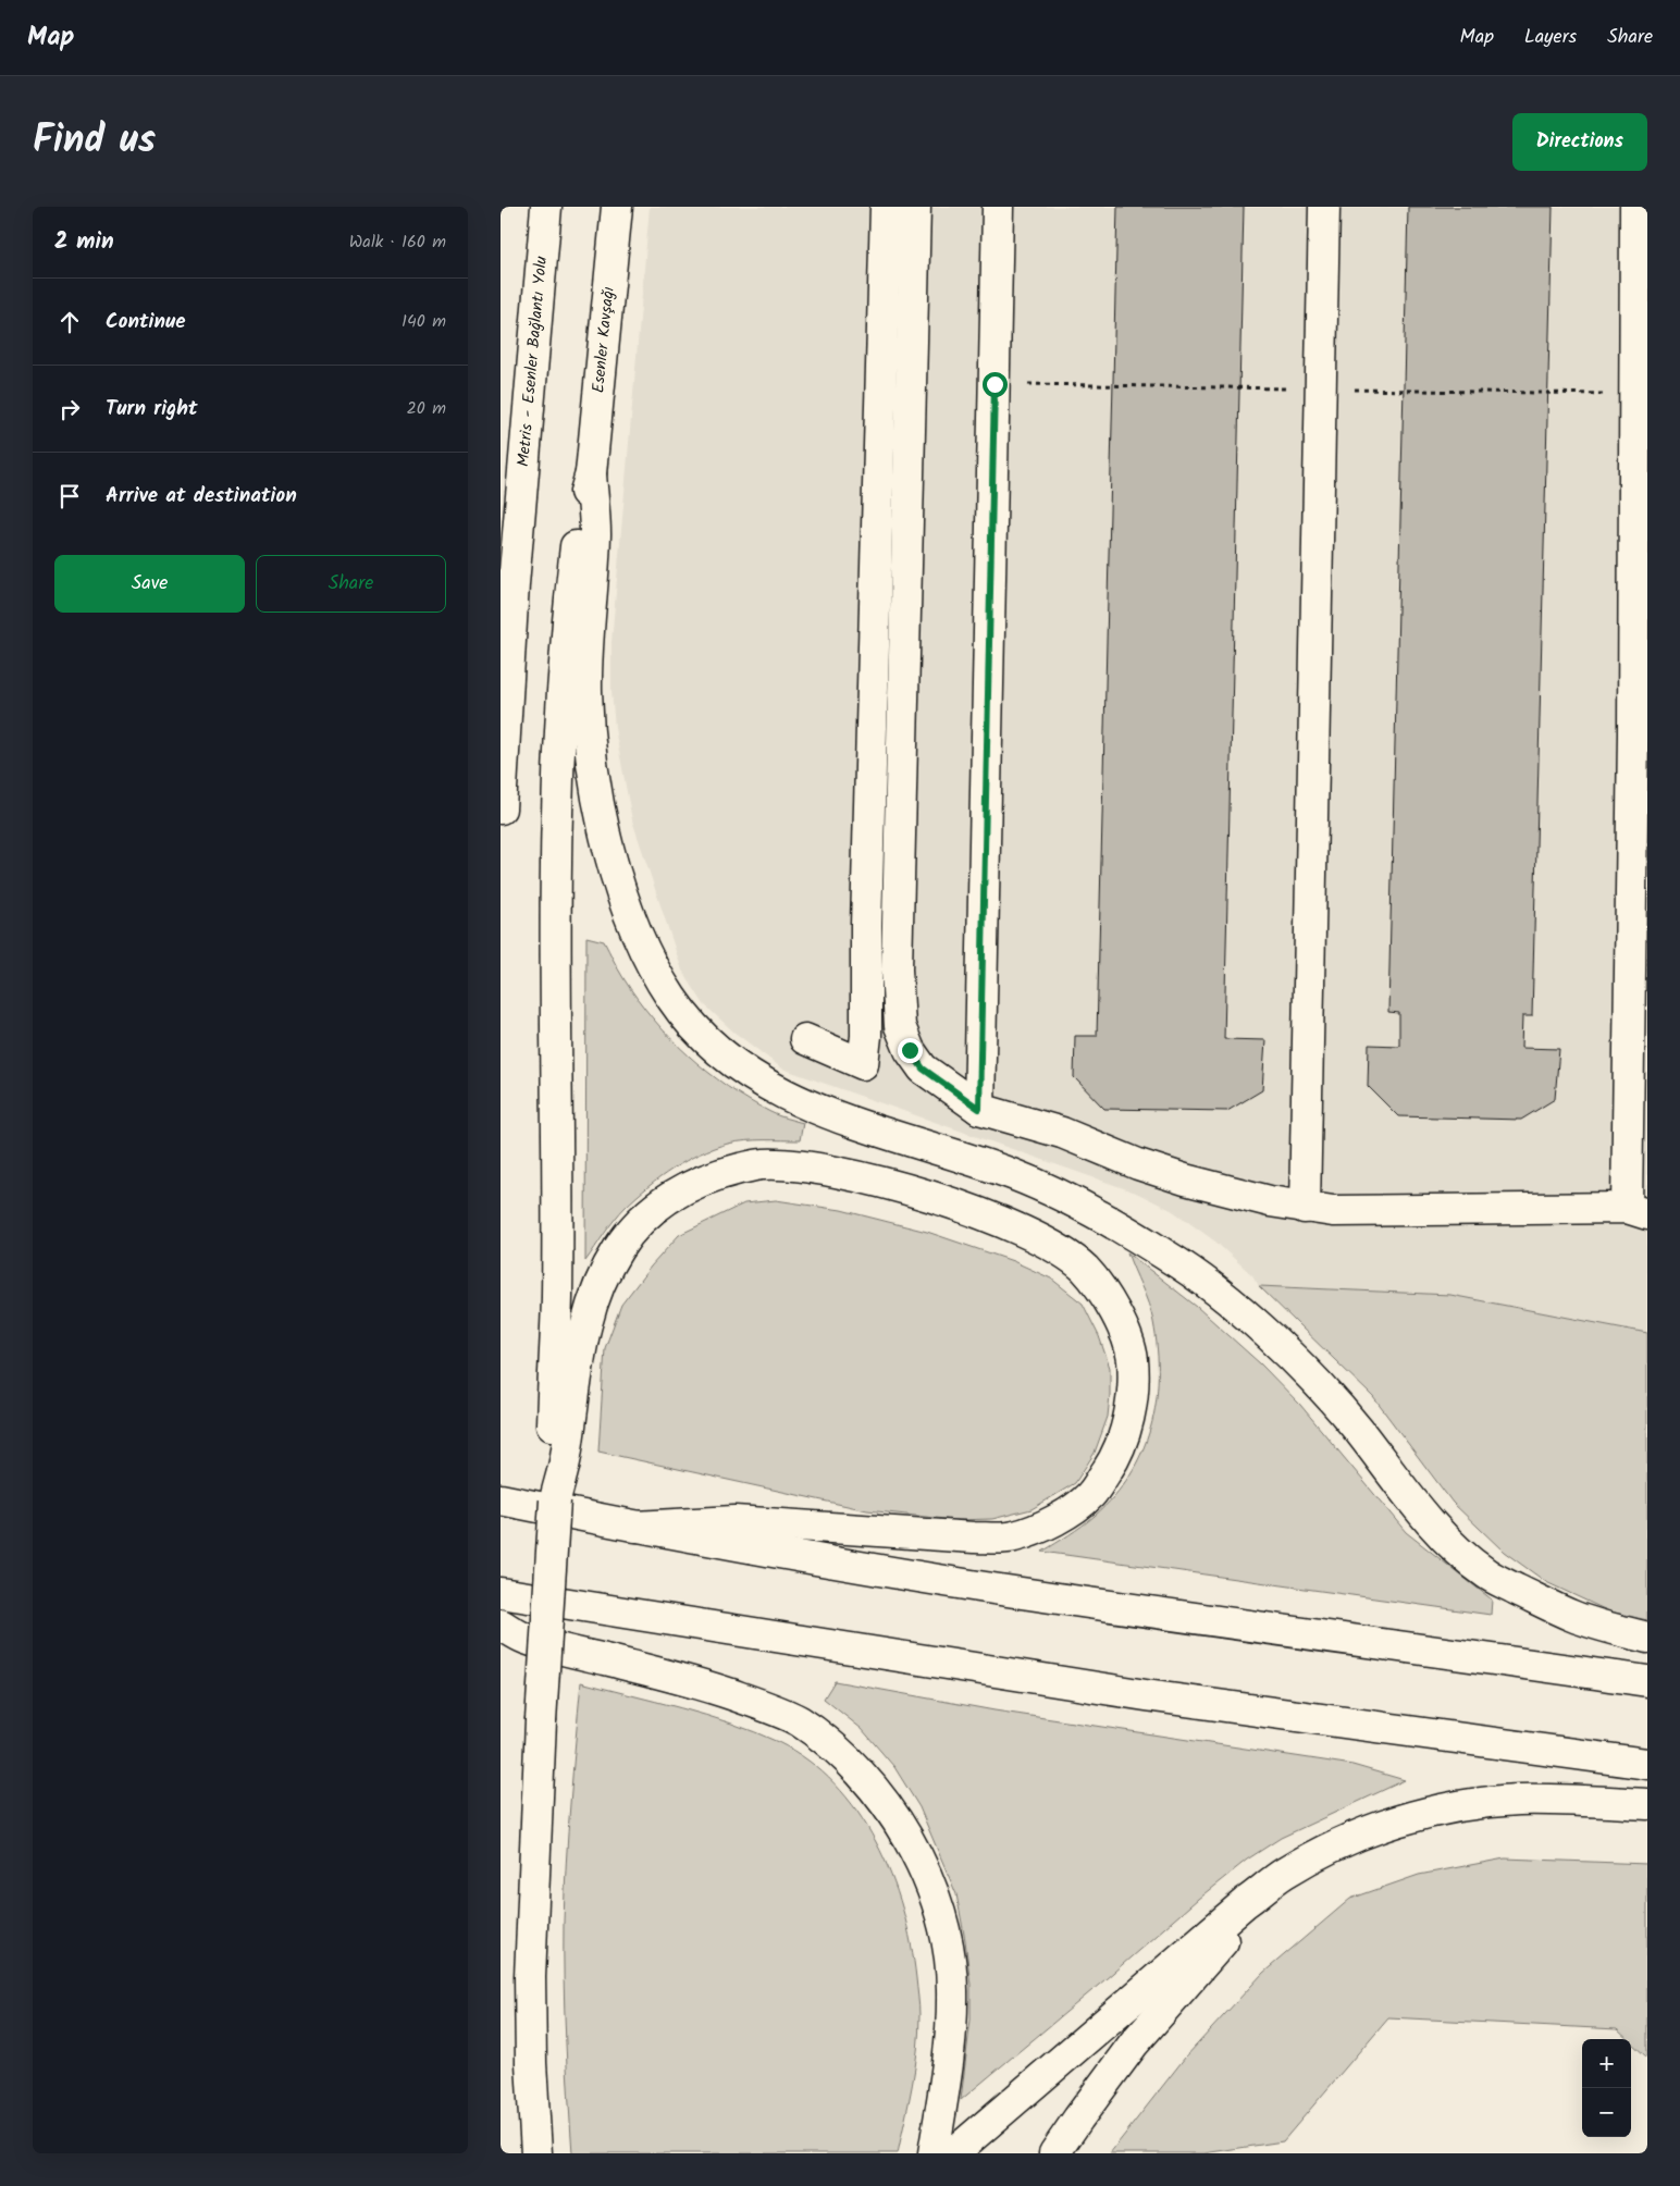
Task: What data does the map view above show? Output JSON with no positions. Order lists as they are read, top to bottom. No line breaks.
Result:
{"streets":{"main road":["Esenler Kavşağı","Metris - Esenler Bağlantı Yolu"]},"page":{"header":"Map","nav":["Map","Layers","Share"],"title":"Find us","buttons":["Directions",["Save","Share"]],"heading":["2 min","Walk · 160 m"],"list":[["Continue","140 m"],["Turn right","20 m"],"Arrive at destination"],"map_buttons":["+","−"]}}
